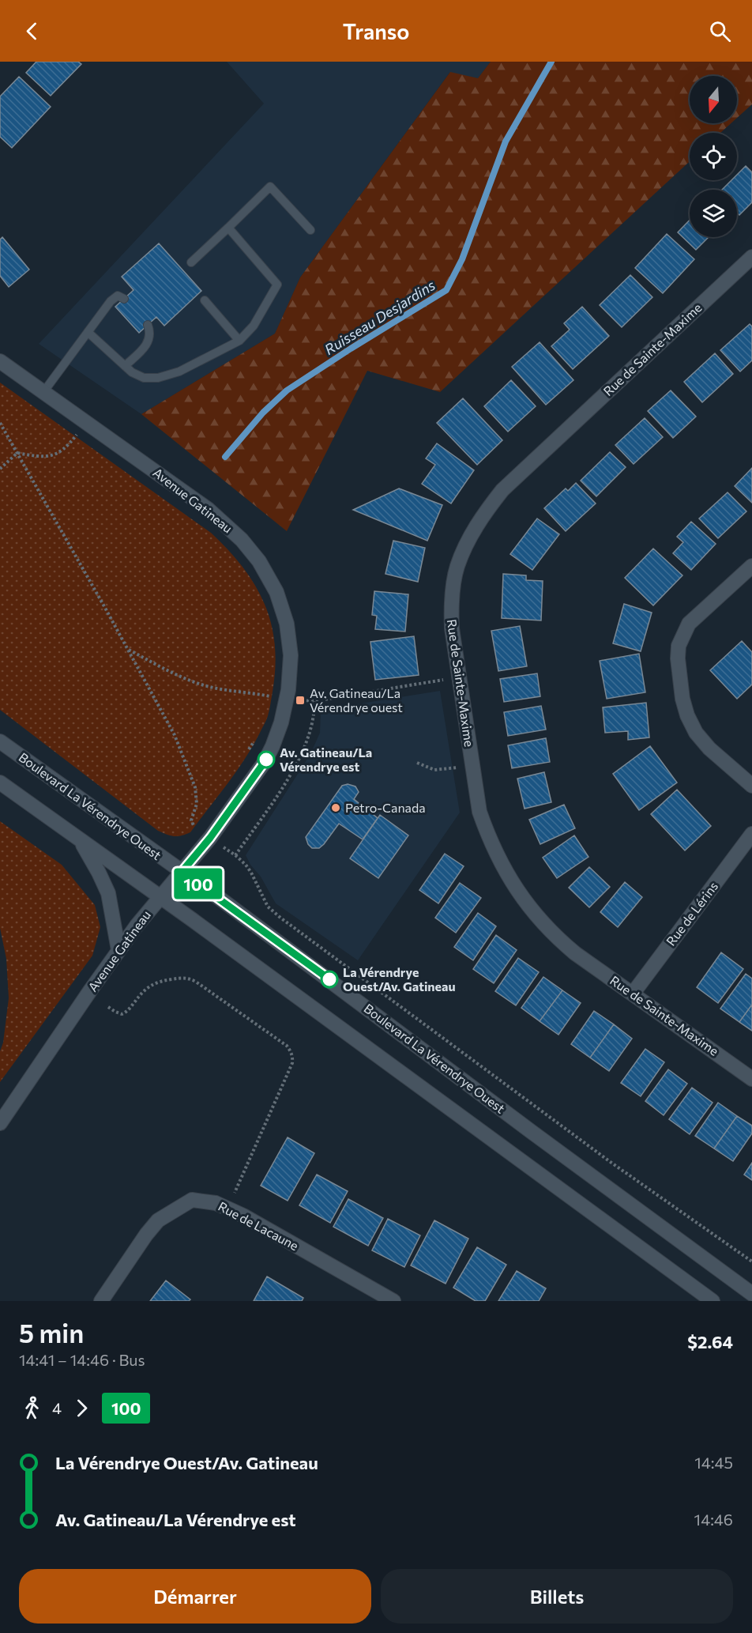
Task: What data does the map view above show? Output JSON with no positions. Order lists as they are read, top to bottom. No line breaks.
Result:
{"streets":{"street":["Rue de Sainte-Maxime","Avenue Gatineau","Boulevard La Vérendrye Ouest","Rue de Lérins","Rue de Lacaune"]},"crossings":[["Rue de Sainte-Maxime","Rue de Lérins"],["Avenue Gatineau","Boulevard La Vérendrye Ouest"]],"water":["Ruisseau Desjardins"],"places":{"transit":["Av. Gatineau/La Vérendrye ouest"],"other":["Av. Gatineau/La Vérendrye est","Petro-Canada","La Vérendrye Ouest/Av. Gatineau"]},"lines":["bus line 100"],"north":"bottom","page":{"header":"Transo","on_map":"100","heading":["5 min","14:41 – 14:46 · Bus","$2.64"],"legs":["4","100"],"list":[{"name":"La Vérendrye Ouest/Av. Gatineau","value":"14:45"},{"name":"Av. Gatineau/La Vérendrye est","value":"14:46"}],"buttons":["Démarrer","Billets"]}}
